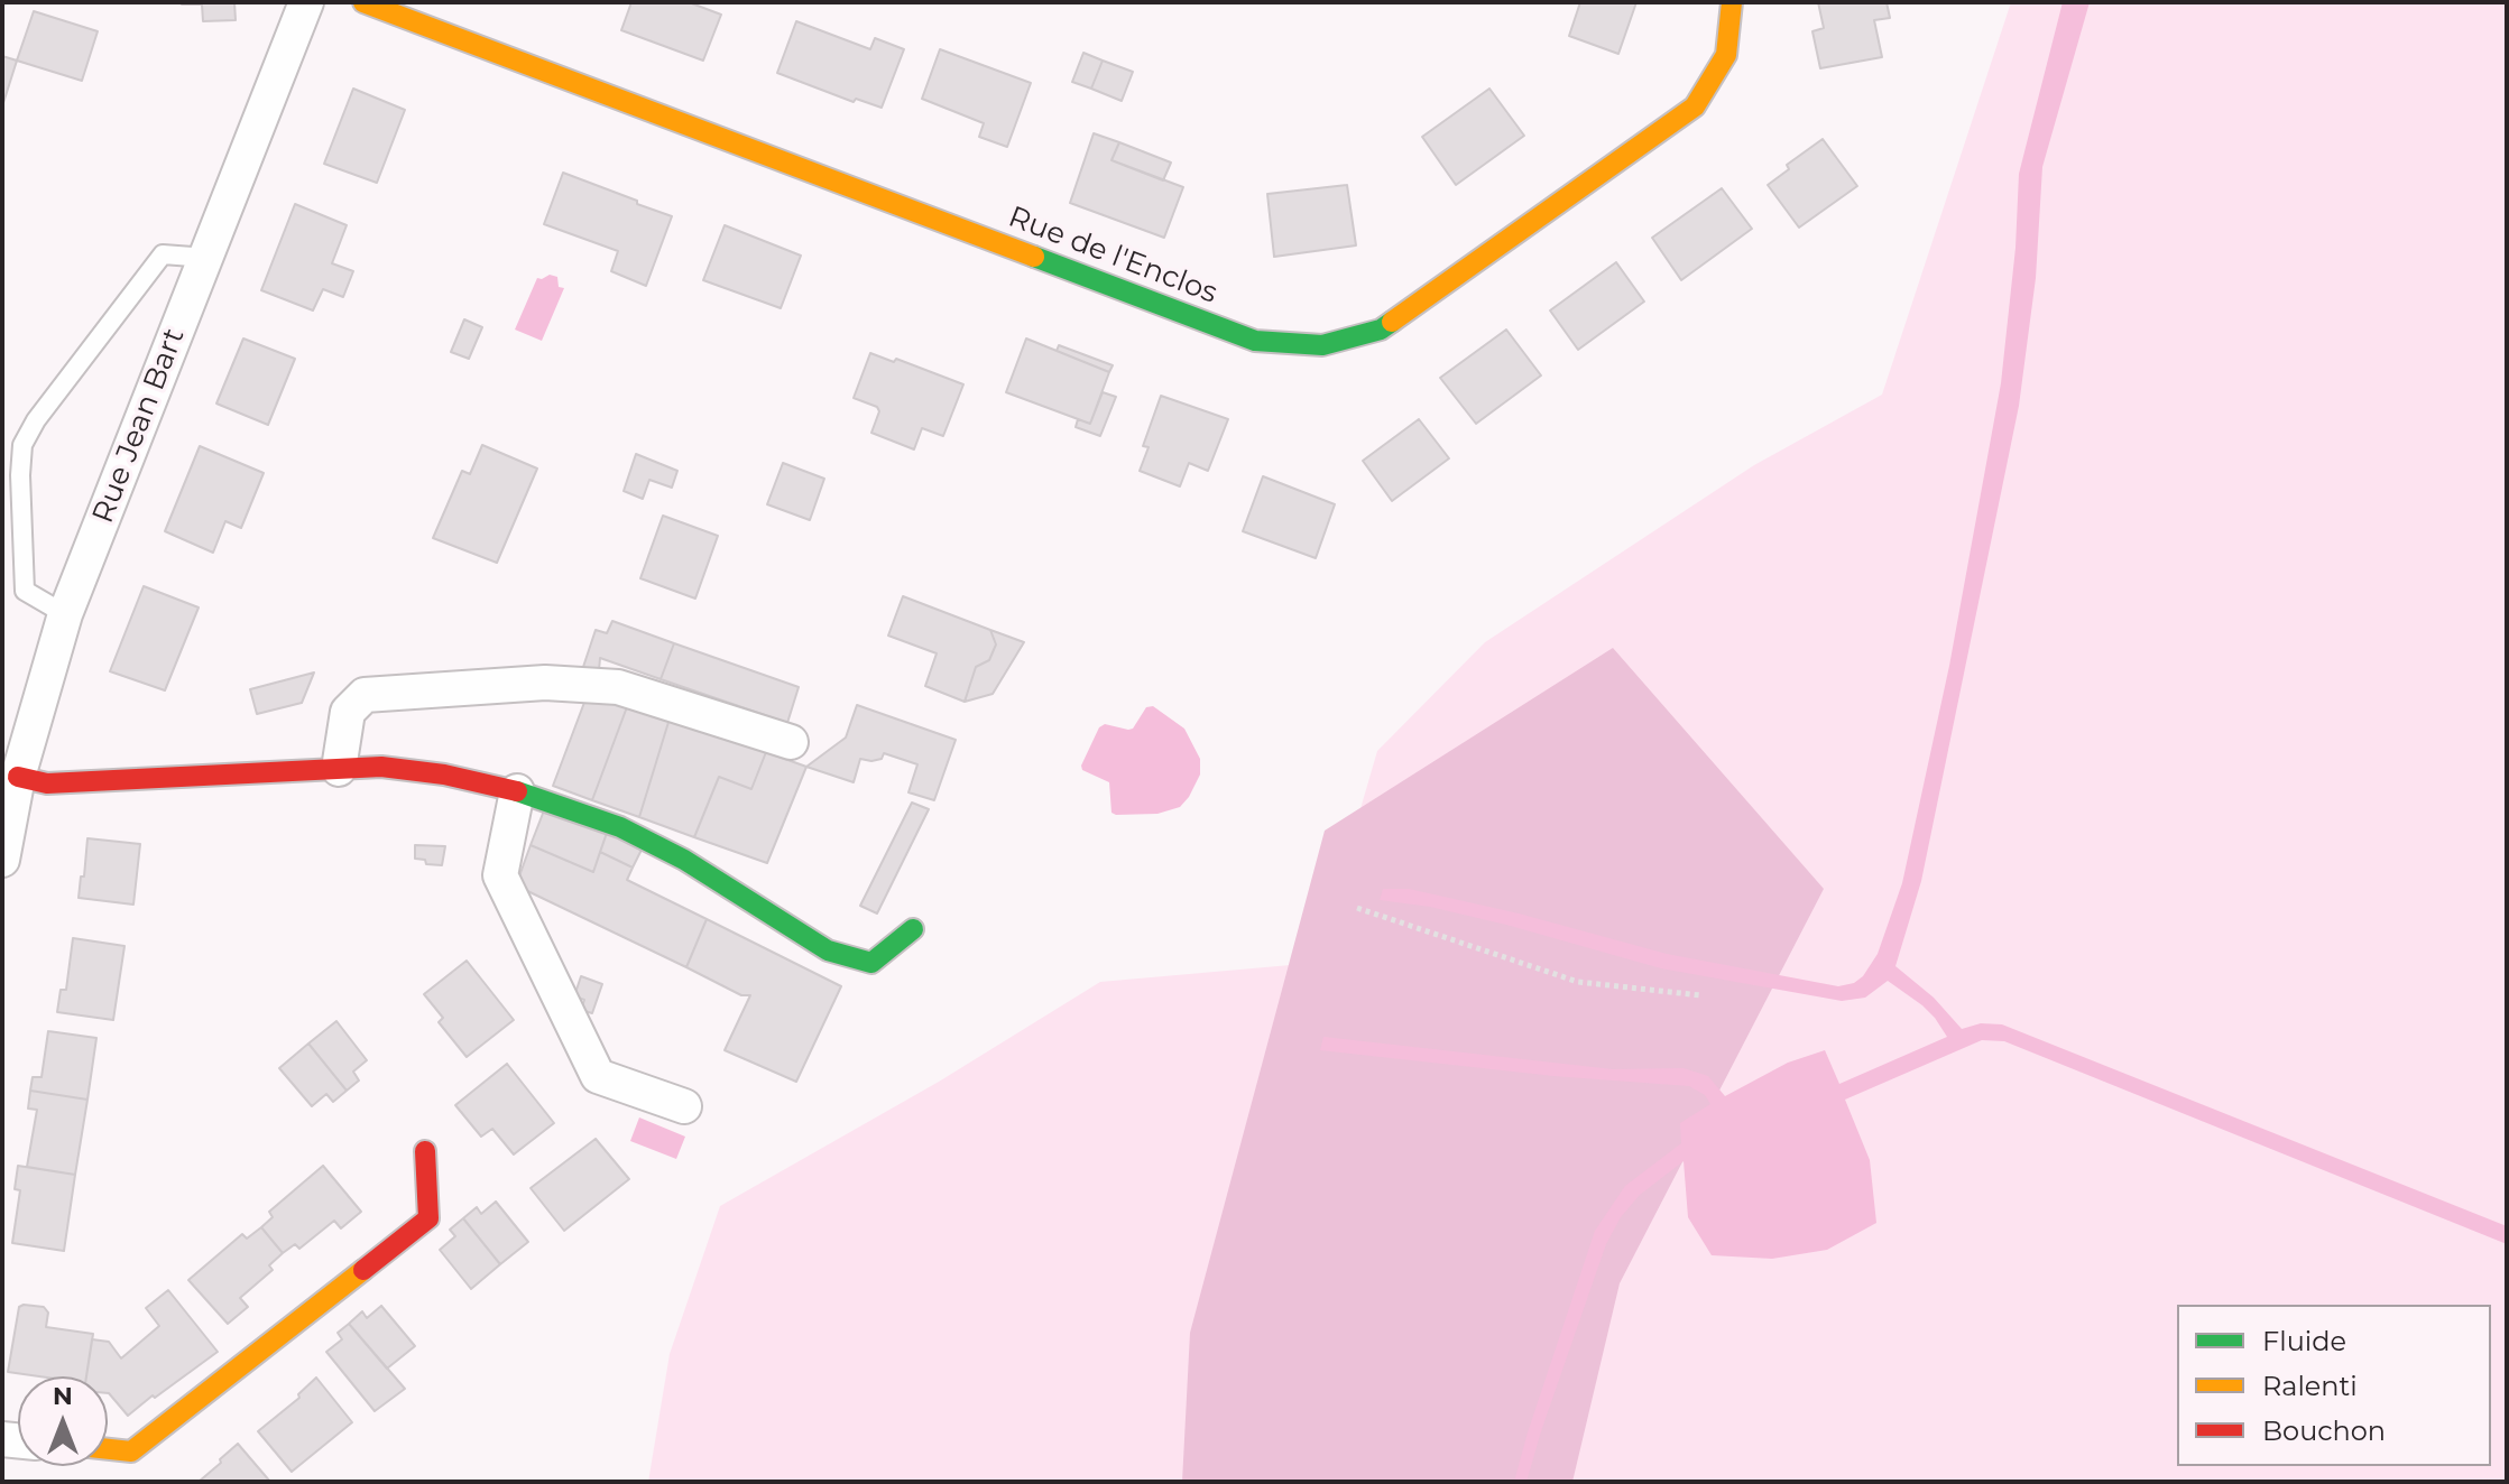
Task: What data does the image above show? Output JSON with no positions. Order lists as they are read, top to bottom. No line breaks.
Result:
{"streets":{"street":["Rue de l'Enclos","Rue Jean Bart"]},"legend":["Fluide","Ralenti","Bouchon"],"north":"top"}
